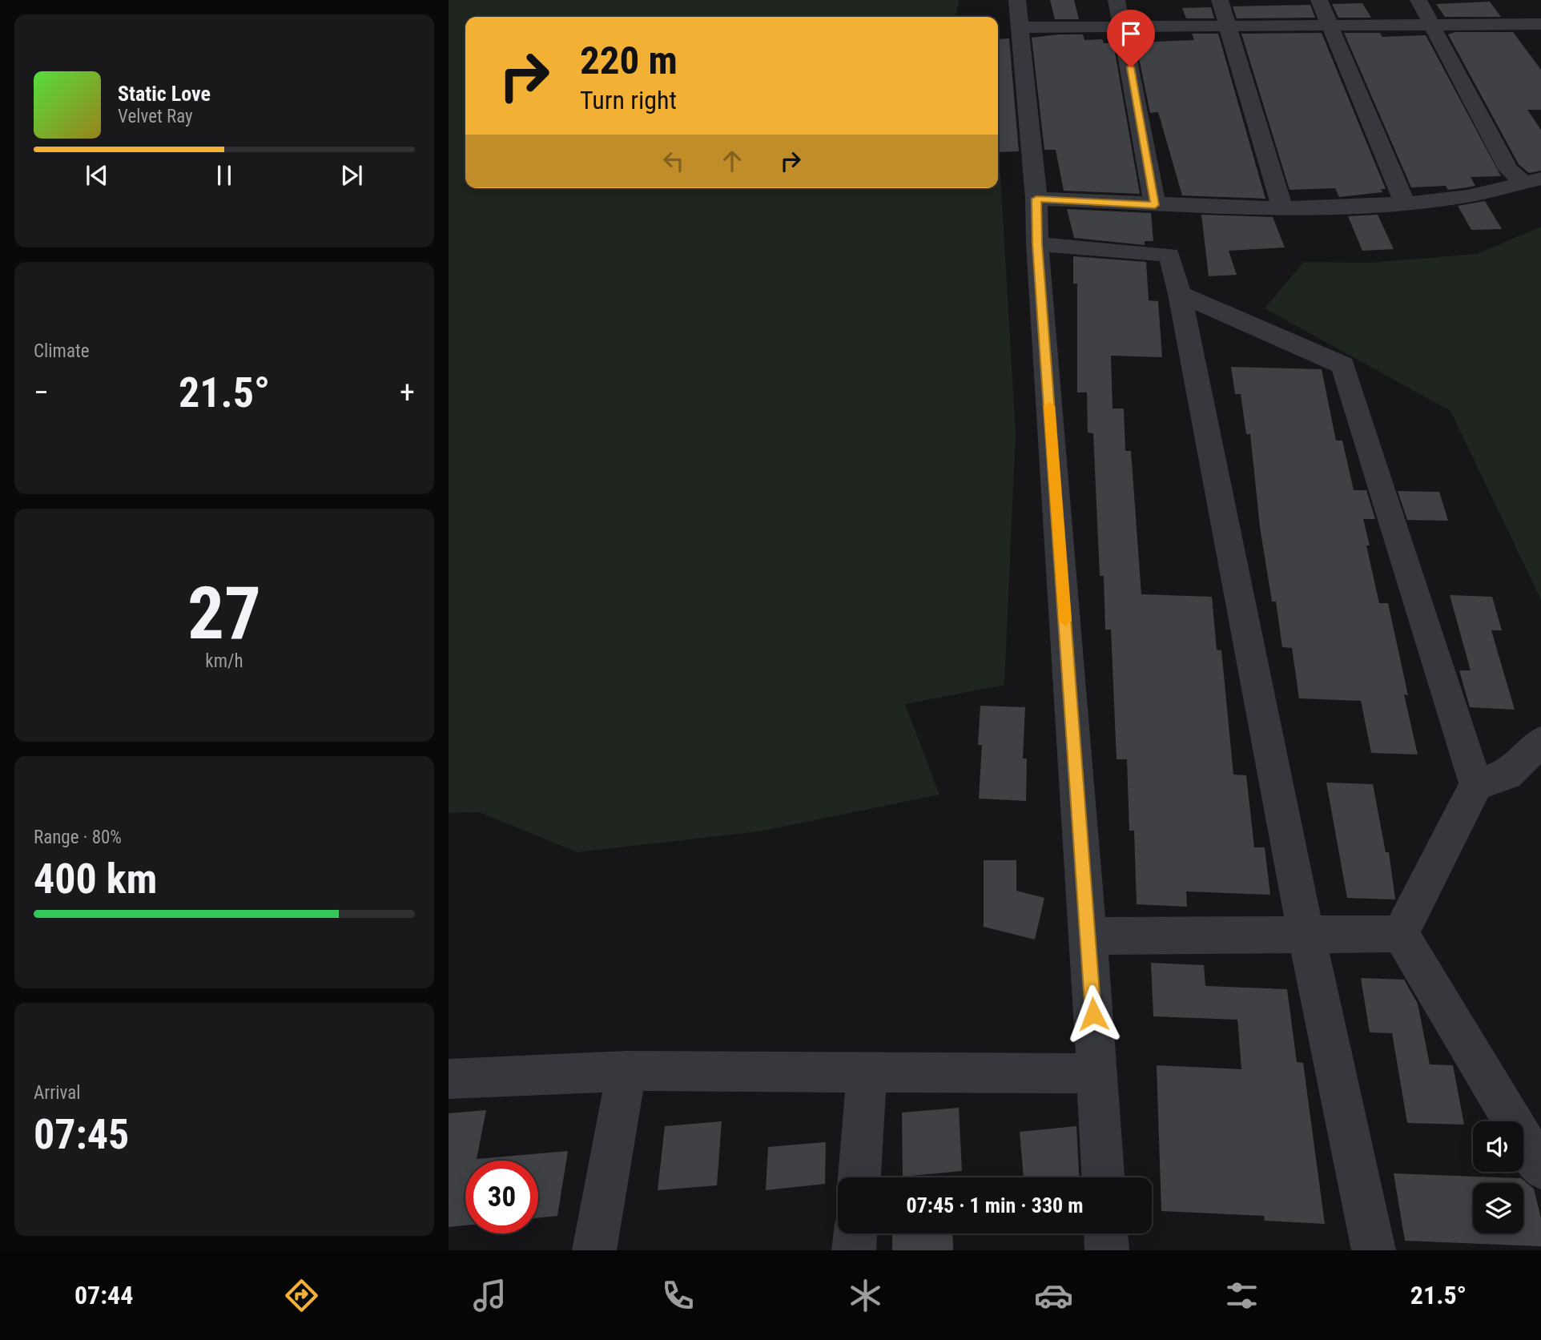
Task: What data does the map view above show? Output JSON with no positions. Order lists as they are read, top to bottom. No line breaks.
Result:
{"page":{"turn":["220 m","Turn right"],"song":["Static Love","Velvet Ray"],"tile":["Climate",["27","km/h"],["Range · 80%","400 km"],["Arrival","07:45"]],"heat":["−","21.5°","+"],"limit":"30","trip":"07:45 · 1 min · 330 m","tabs":["07:44","21.5°"]}}
